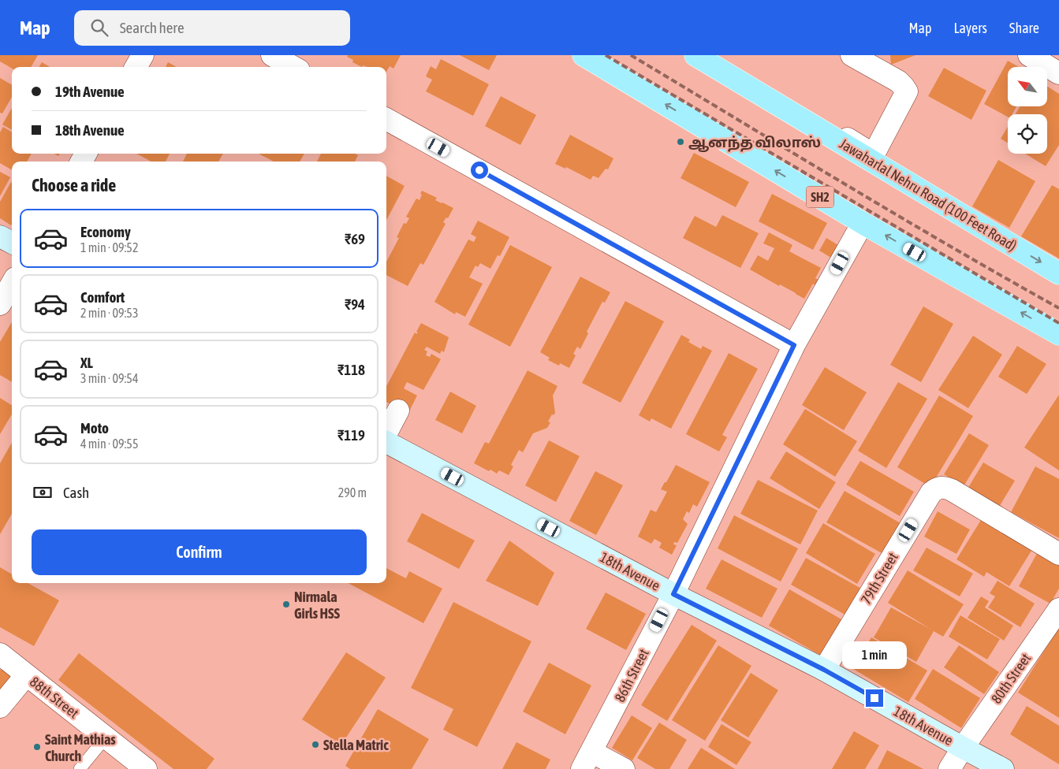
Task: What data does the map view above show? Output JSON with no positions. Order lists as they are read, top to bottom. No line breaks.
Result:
{"streets":{"main road":["Jawaharlal Nehru Road (100 Feet Road)","SH2"],"street":["18th Avenue","79th Street","86th Street","80th Street","88th Street"]},"crossings":[["SH2","86th Street"],["18th Avenue","79th Street"],["18th Avenue","86th Street"],["18th Avenue","80th Street"]],"places":["ஆனந்த விலாஸ்","Nirmala Girls HSS","Stella Matric","Saint Mathias Church"],"north":"top left","page":{"header":"Map","search":"Search here","nav":["Map","Layers","Share"],"banner":["19th Avenue","18th Avenue"],"heading":"Choose a ride","list":[{"name":"Economy","note":"1 min · 09:52","value":"₹69"},{"name":"Comfort","note":"2 min · 09:53","value":"₹94"},{"name":"XL","note":"3 min · 09:54","value":"₹118"},{"name":"Moto","note":"4 min · 09:55","value":"₹119"}],"pay":["Cash","290 m"],"buttons":"Confirm","bubble":"1 min"}}
